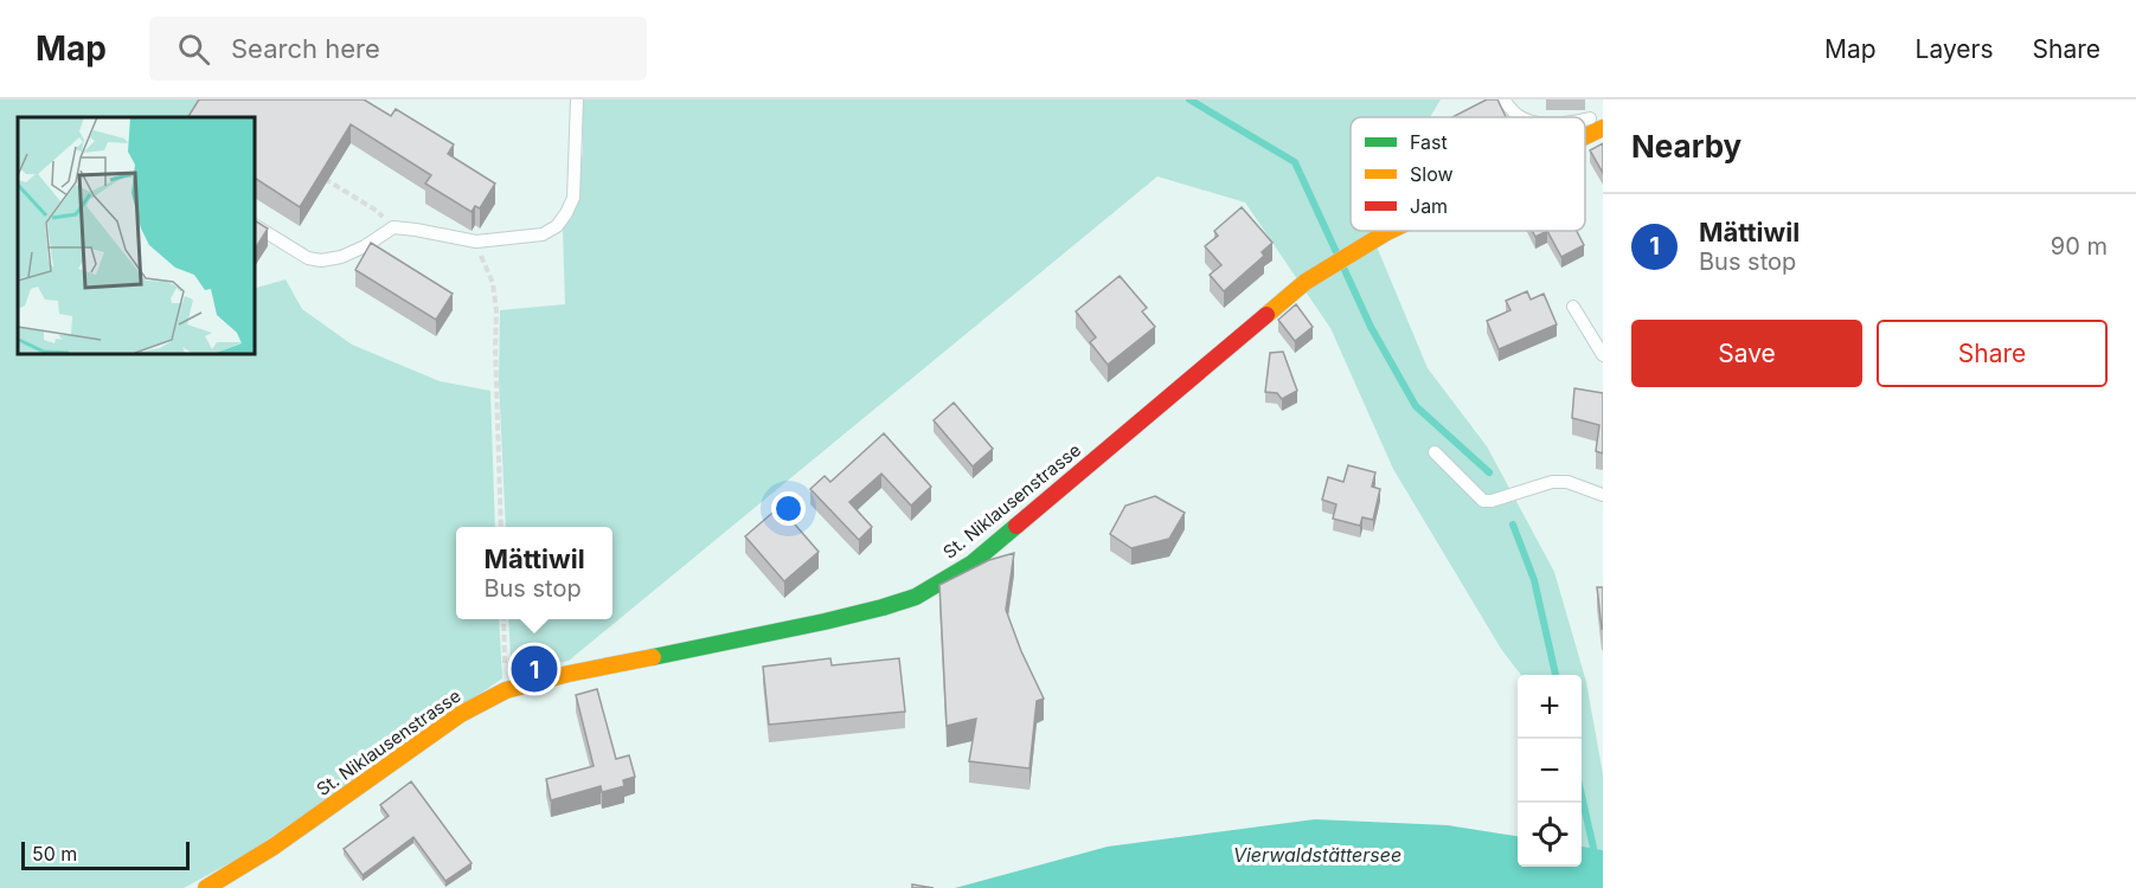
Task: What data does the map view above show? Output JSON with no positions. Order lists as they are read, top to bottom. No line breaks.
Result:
{"streets":{"street":["St. Niklausenstrasse"]},"water":["Vierwaldstättersee"],"legend":["Fast","Slow","Jam"],"scale_bar":"50 m","page":{"header":"Map","search":"Search here","nav":["Map","Layers","Share"],"heading":"Nearby","list":[{"mark":"1","name":"Mättiwil","note":"Bus stop","value":"90 m"}],"buttons":["Save","Share"],"popup":["Mättiwil","Bus stop"],"pins":"1","map_buttons":["+","−"],"scale":"50 m"}}
